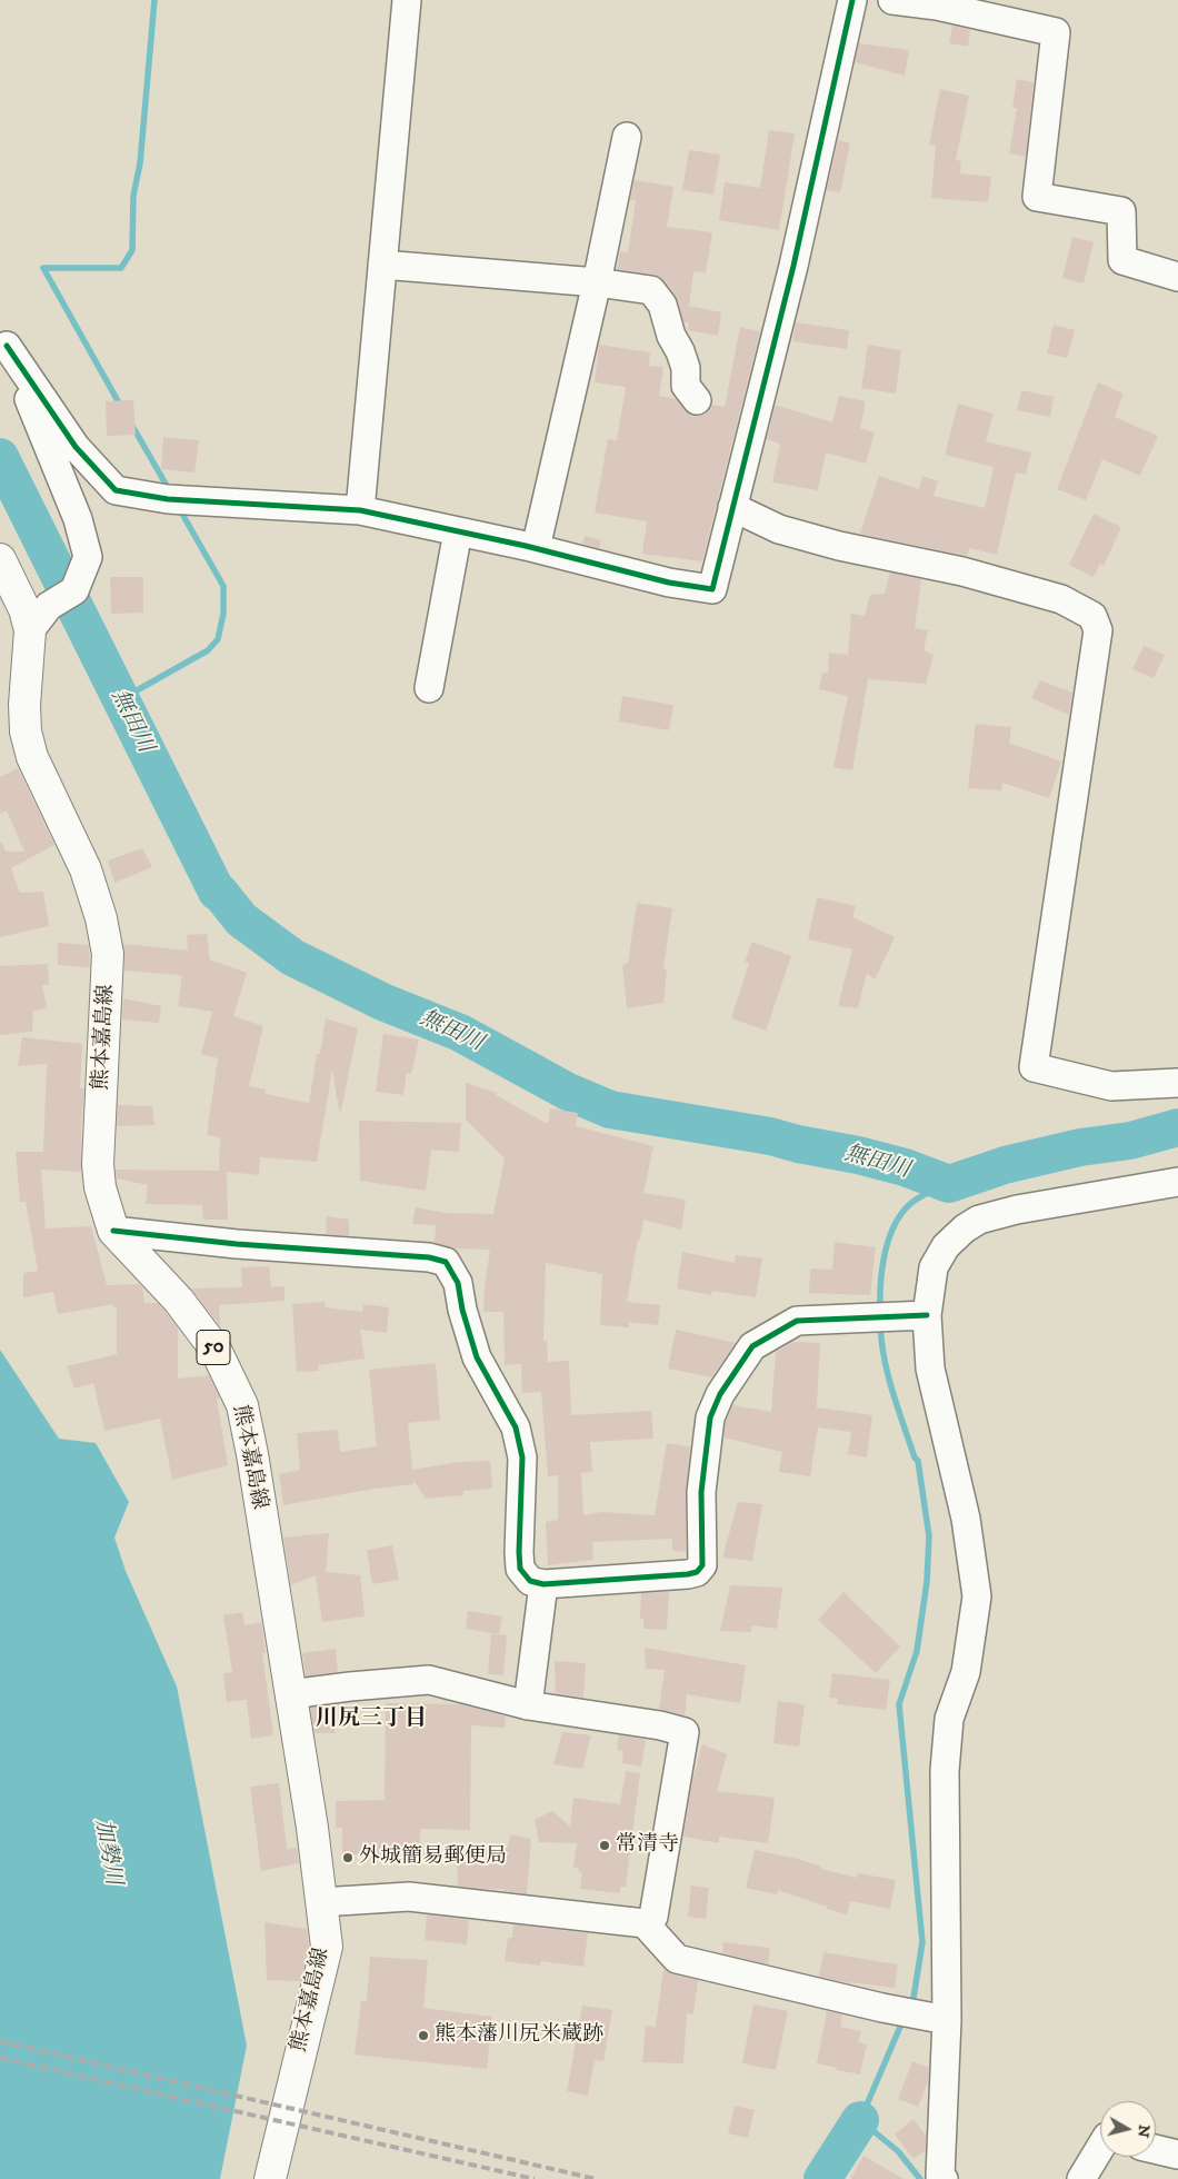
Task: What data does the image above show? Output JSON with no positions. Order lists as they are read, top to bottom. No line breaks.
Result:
{"streets":{"main road":["熊本嘉島線","50"]},"districts":["川尻三丁目"],"water":["無田川","加勢川"],"places":["常清寺","外城簡易郵便局","熊本藩川尻米蔵跡"],"north":"right"}
